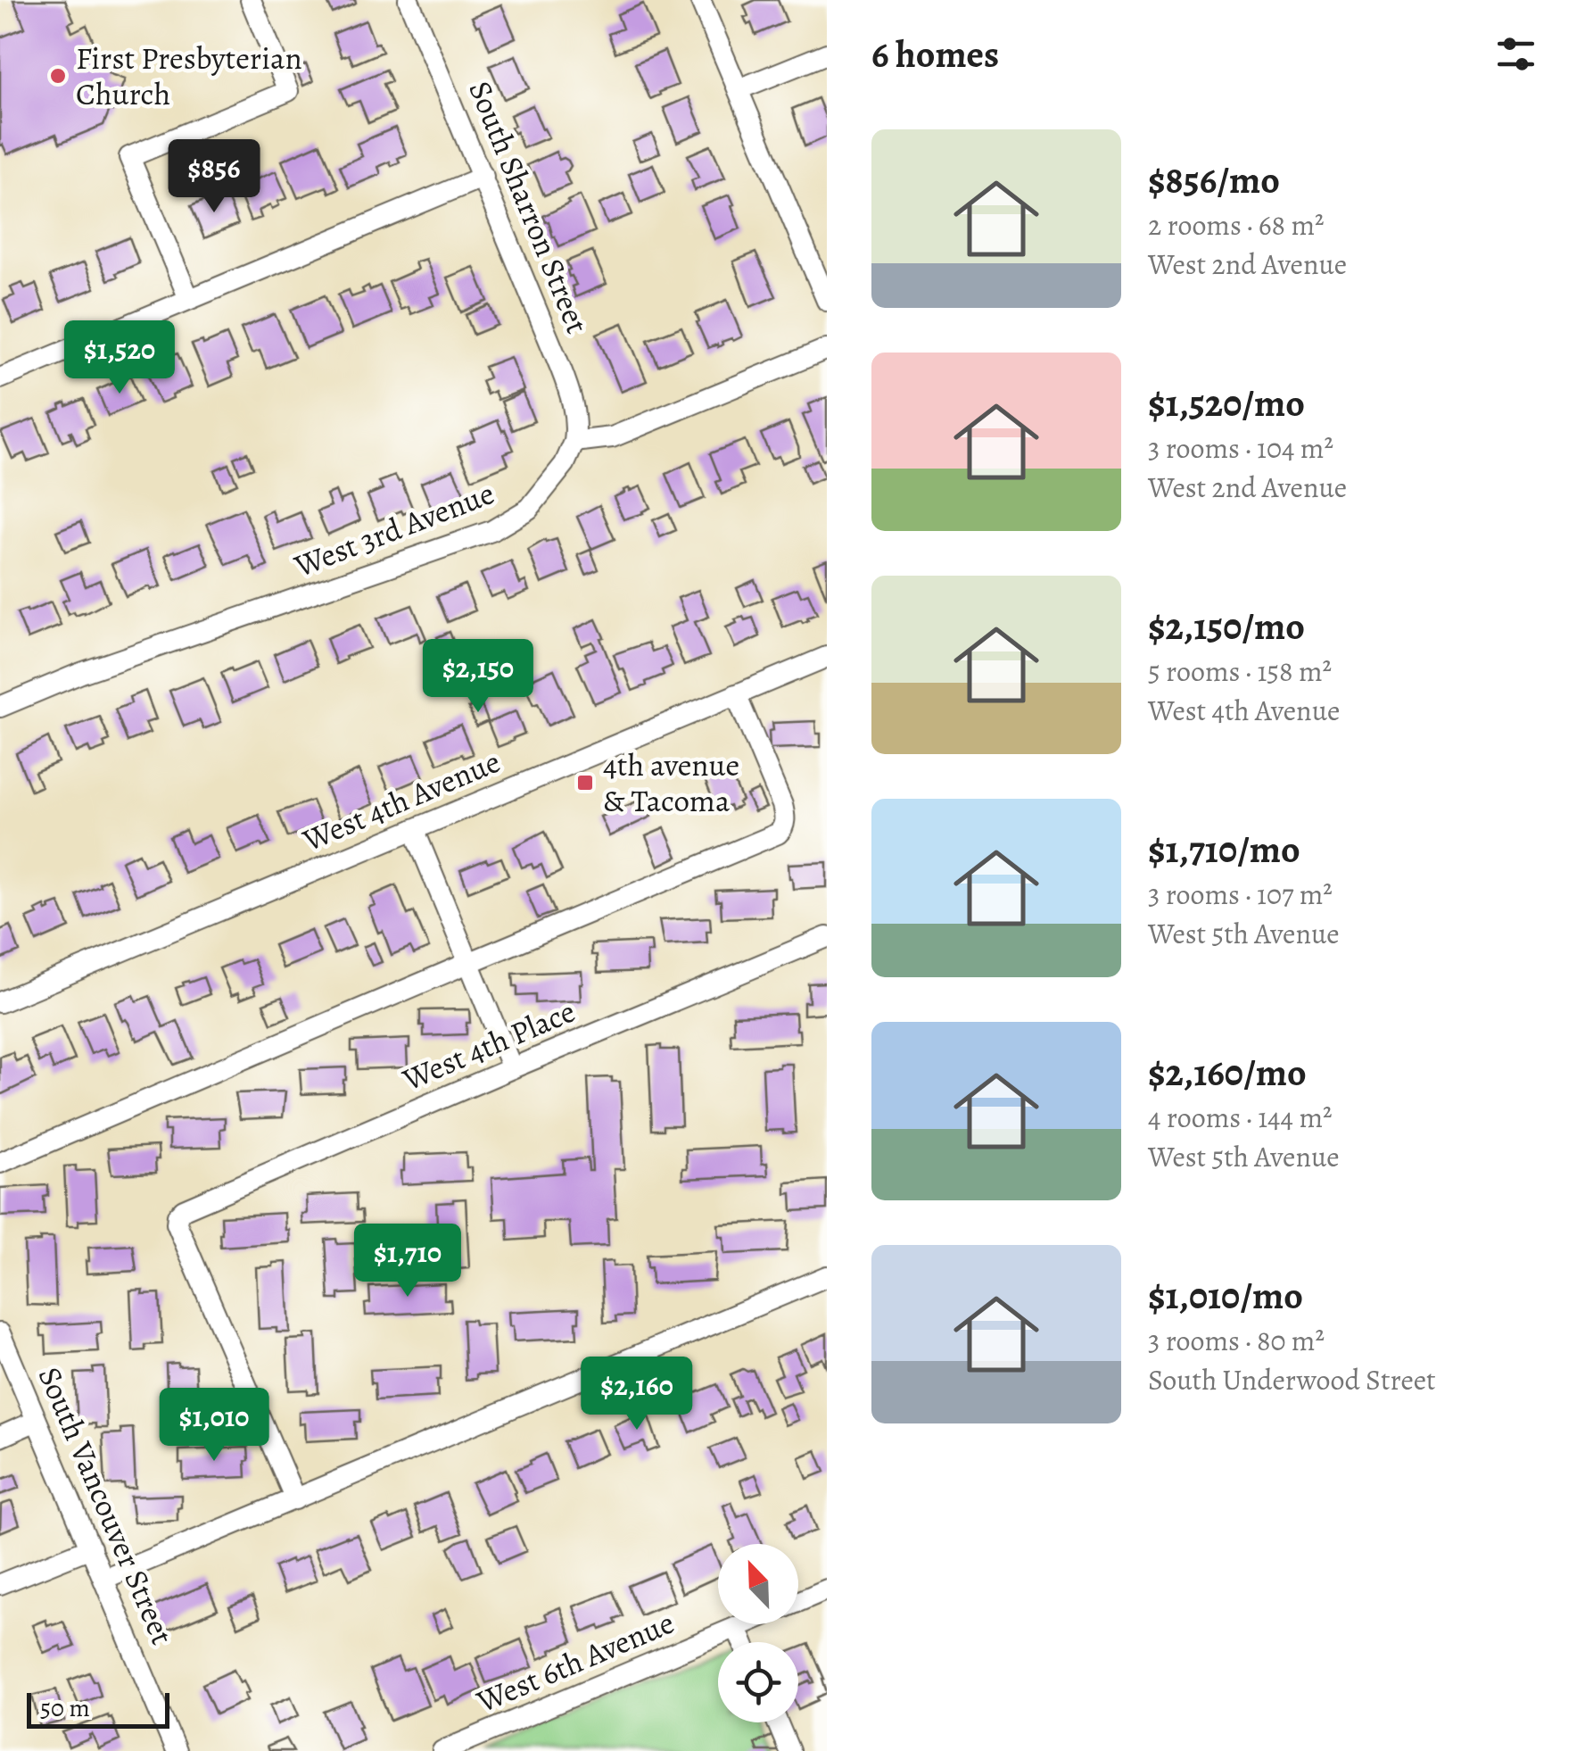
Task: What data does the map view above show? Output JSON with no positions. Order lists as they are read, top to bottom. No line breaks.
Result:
{"streets":{"street":["South Sharron Street","West 3rd Avenue","West 4th Avenue","West 4th Place","South Vancouver Street","West 6th Avenue"]},"crossings":[["South Sharron Street","West 3rd Avenue"]],"places":{"other":["First Presbyterian Church"],"transit":["4th avenue & Tacoma"]},"scale_bar":"50 m","north":"top left","page":{"heading":"6 homes","list":[{"name":"$856/mo","note":"2 rooms · 68 m² · West 2nd Avenue"},{"name":"$1,520/mo","note":"3 rooms · 104 m² · West 2nd Avenue"},{"name":"$2,150/mo","note":"5 rooms · 158 m² · West 4th Avenue"},{"name":"$1,710/mo","note":"3 rooms · 107 m² · West 5th Avenue"},{"name":"$2,160/mo","note":"4 rooms · 144 m² · West 5th Avenue"},{"name":"$1,010/mo","note":"3 rooms · 80 m² · South Underwood Street"}],"price":["$856","$1,520","$2,150","$1,710","$2,160","$1,010"],"scale":"50 m"}}
